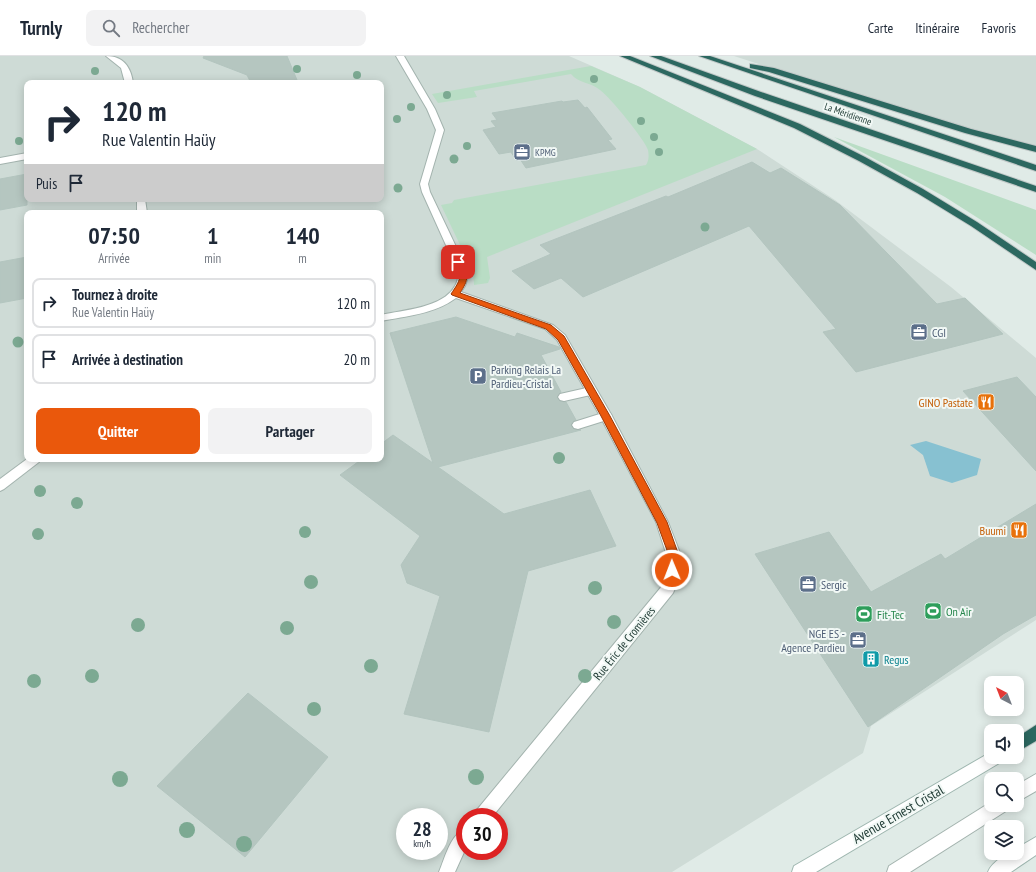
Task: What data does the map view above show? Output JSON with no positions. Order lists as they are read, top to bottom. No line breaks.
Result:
{"streets":{"highway":["La Méridienne"],"street":["Rue Éric de Cromières","Avenue Ernest Cristal"]},"places":{"office":["KPMG","CGI","Sergic","NGE ES - Agence Pardieu"],"parking":["Parking Relais La Pardieu-Cristal"],"restaurant":["GINO Pastate","Buumi"],"sports":["On Air","Fit-Tec"],"building":["Regus"]},"north":"top left","page":{"header":"Turnly","search":"Rechercher","nav":["Carte","Itinéraire","Favoris"],"turn":["120 m","Rue Valentin Haüy"],"then":"Puis","eta":["07:50","Arrivée","1","min","140","m"],"list":[{"name":"Tournez à droite","note":"Rue Valentin Haüy","value":"120 m"},{"name":"Arrivée à destination","value":"20 m"}],"buttons":["Quitter","Partager"],"speed":"28 km/h","limit":"30"}}
